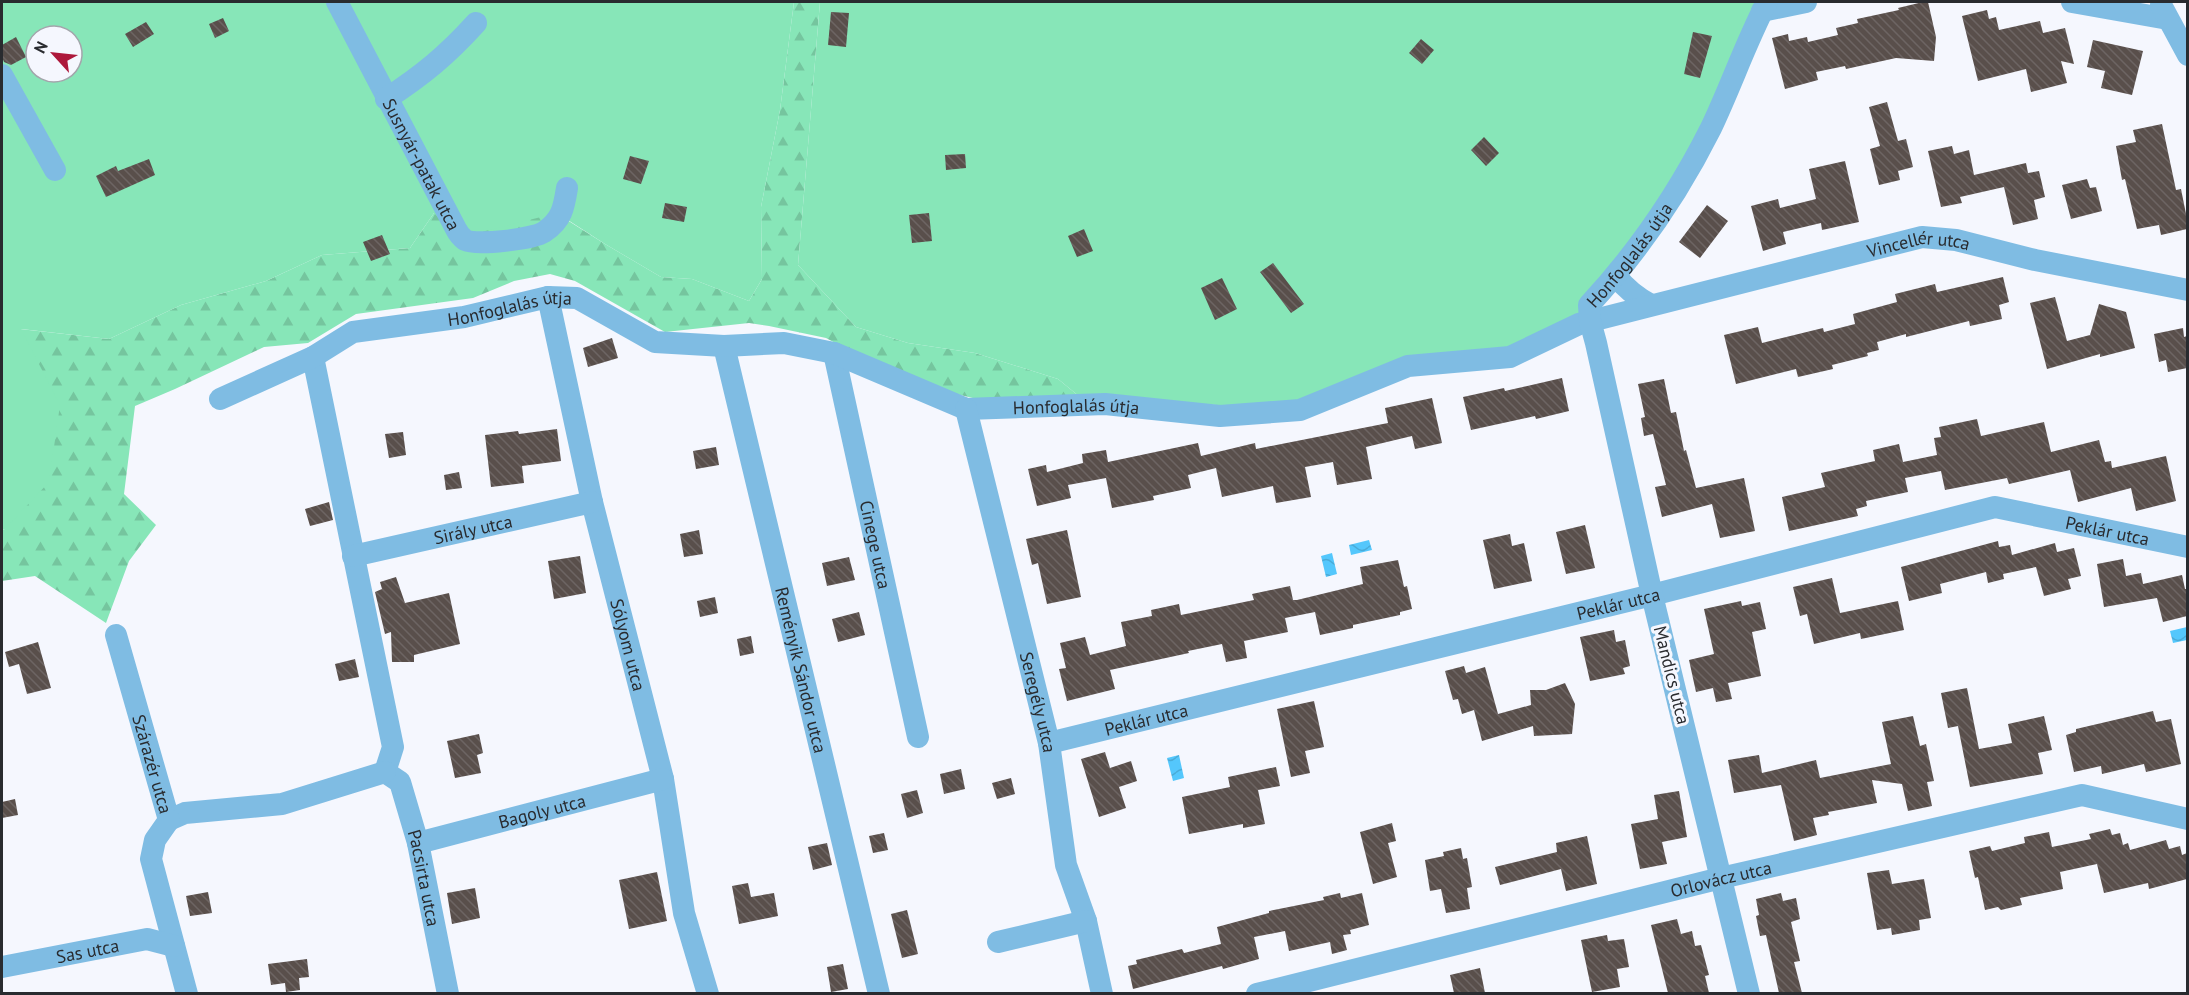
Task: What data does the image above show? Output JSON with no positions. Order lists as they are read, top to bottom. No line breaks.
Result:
{"streets":{"street":["Susnyár-patak utca","Vincellér utca","Honfoglalás útja","Sirály utca","Peklár utca","Cinege utca","Sólyom utca","Reményik Sándor utca","Mandics utca","Seregély utca","Szárazér utca","Bagoly utca","Pacsirta utca","Orlovácz utca","Sas utca"]},"crossings":[["Vincellér utca","Honfoglalás útja"],["Vincellér utca","Mandics utca"],["Honfoglalás útja","Cinege utca"],["Honfoglalás útja","Sólyom utca"],["Honfoglalás útja","Reményik Sándor utca"],["Honfoglalás útja","Mandics utca"],["Honfoglalás útja","Seregély utca"],["Sirály utca","Sólyom utca"],["Peklár utca","Mandics utca"],["Peklár utca","Seregély utca"],["Sólyom utca","Bagoly utca"],["Mandics utca","Orlovácz utca"],["Szárazér utca","Sas utca"],["Bagoly utca","Pacsirta utca"]],"north":"top left"}
